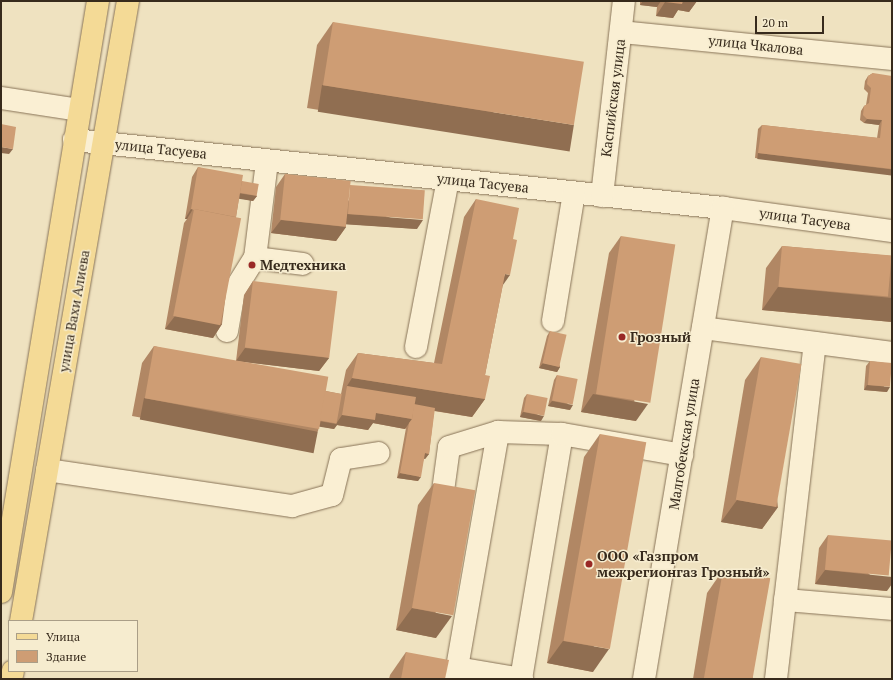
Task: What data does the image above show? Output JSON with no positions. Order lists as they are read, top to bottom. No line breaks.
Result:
{"streets":{"main road":["улица Вахи Алиева"],"street":["улица Чкалова","Каспийская улица","улица Тасуева","Малгобекская улица"]},"crossings":[["улица Чкалова","Каспийская улица"],["Каспийская улица","улица Тасуева"],["улица Тасуева","улица Вахи Алиева"],["улица Тасуева","Малгобекская улица"]],"places":["Медтехника","Грозный","ООО «Газпром межрегионгаз Грозный»"],"legend":["Улица","Здание"],"scale_bar":"20 m"}
